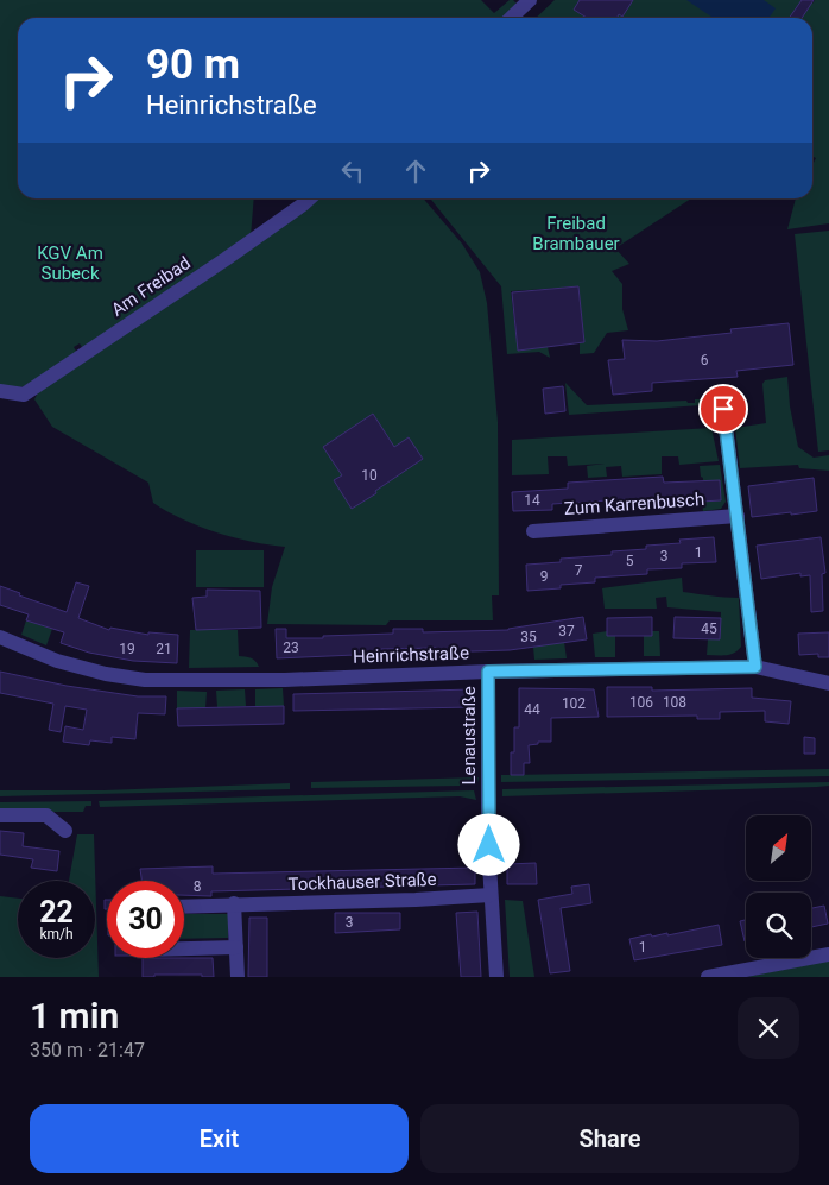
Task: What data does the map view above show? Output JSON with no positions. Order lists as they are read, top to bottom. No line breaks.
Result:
{"streets":{"street":["Am Freibad","Zum Karrenbusch","Heinrichstraße","Lenaustraße","Tockhauser Straße"]},"crossings":[["Heinrichstraße","Lenaustraße"],["Lenaustraße","Tockhauser Straße"]],"parks":["Freibad Brambauer","KGV Am Subeck"],"house_numbers":["6","10","14","1","3","5","7","9","45","37","35","23","19","21","106","108","102","44","8","3","1"],"north":"top right","page":{"turn":["90 m","Heinrichstraße"],"speed":"22 km/h","limit":"30","heading":["1 min","350 m · 21:47"],"buttons":["Exit","Share"]}}
